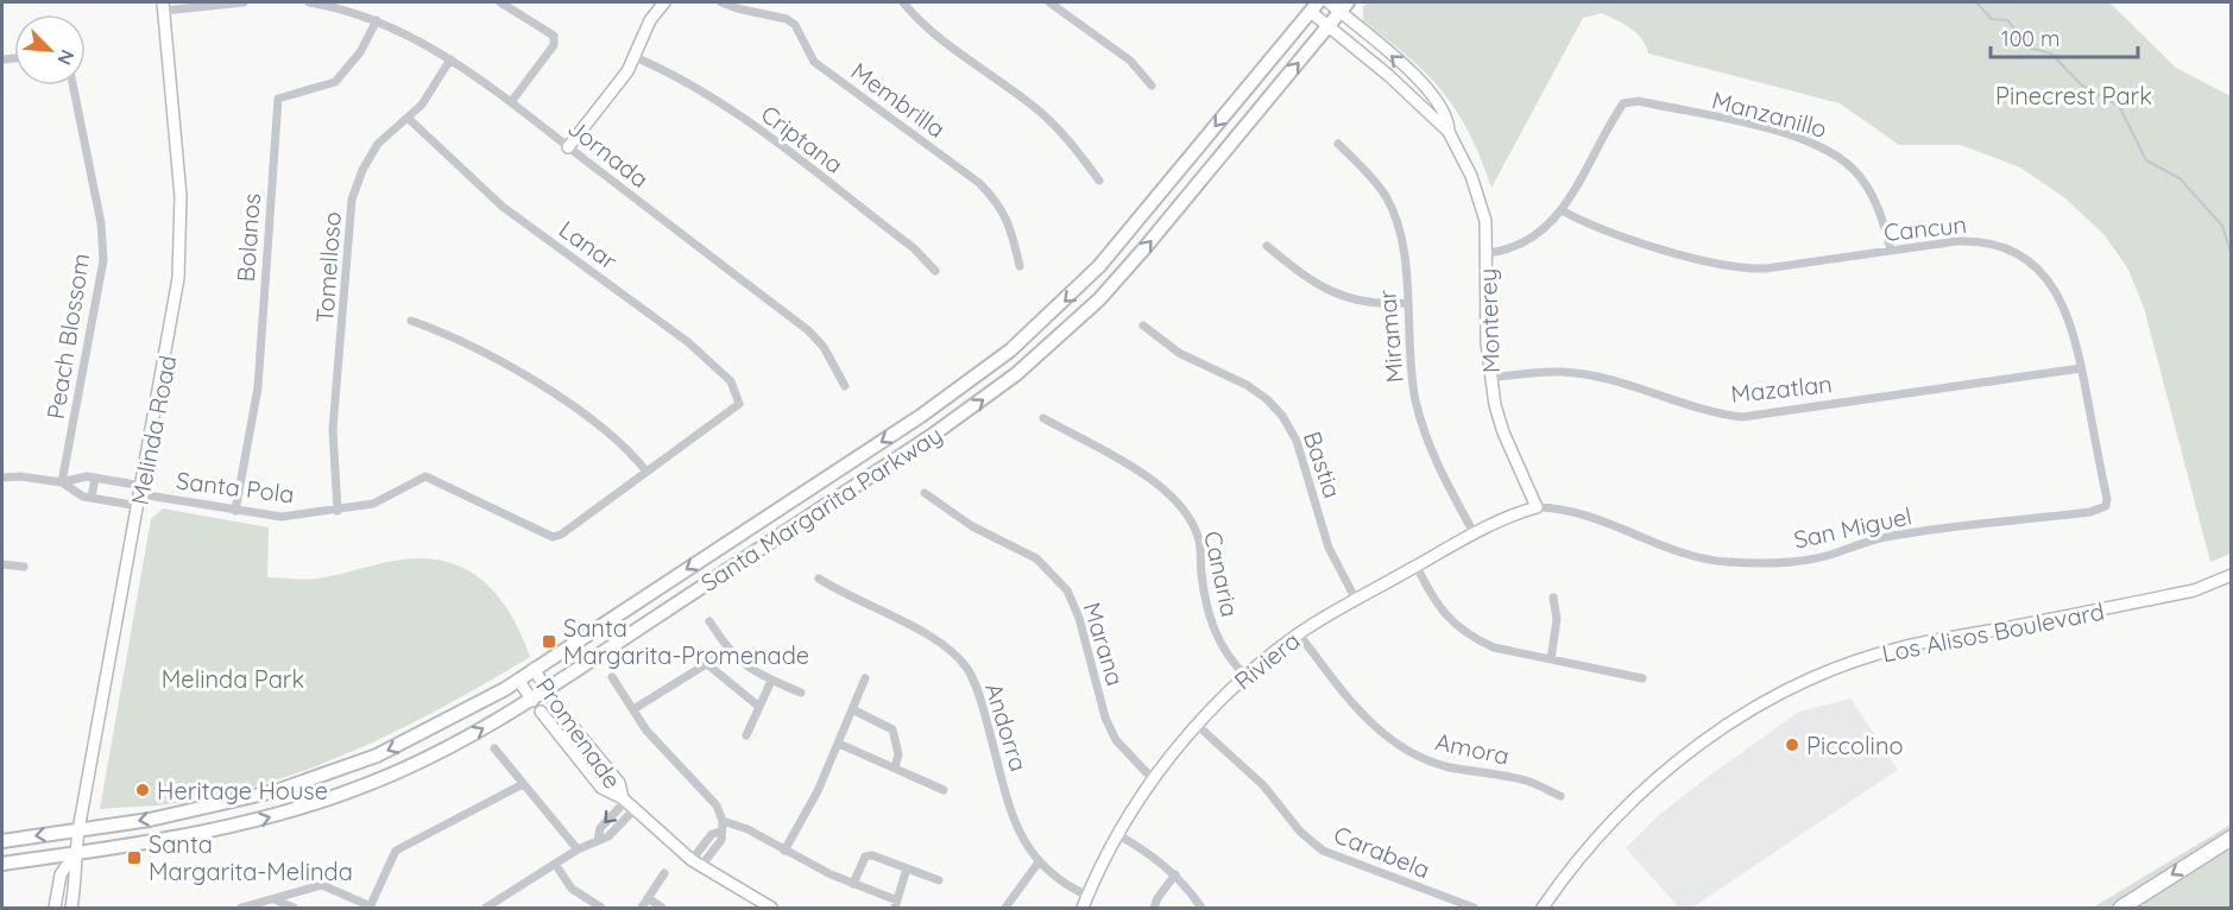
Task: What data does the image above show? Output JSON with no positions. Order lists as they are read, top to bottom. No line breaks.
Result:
{"streets":{"main road":["Santa Margarita Parkway"],"street":["Membrilla","Manzanillo","Criptana","Jornada","Cancun","Bolanos","Lanar","Tomelloso","Monterey","Peach Blossom","Miramar","Mazatlan","Melinda Road","Bastia","Santa Pola","San Miguel","Canaria","Los Alisos Boulevard","Marana","Riviera","Andorra","Promenade","Amora","Carabela"]},"crossings":[["Manzanillo","Cancun"],["Jornada","Bolanos"],["Jornada","Tomelloso"],["Cancun","Mazatlan"],["Cancun","San Miguel"],["Bolanos","Santa Pola"],["Lanar","Tomelloso"],["Lanar","Santa Pola"],["Tomelloso","Santa Pola"],["Monterey","Mazatlan"],["Monterey","Santa Margarita Parkway"],["Monterey","San Miguel"],["Monterey","Riviera"],["Miramar","Riviera"],["Melinda Road","Santa Pola"],["Melinda Road","Santa Margarita Parkway"],["Bastia","Riviera"],["Santa Margarita Parkway","Promenade"],["San Miguel","Riviera"],["Canaria","Riviera"],["Marana","Riviera"],["Riviera","Andorra"],["Riviera","Amora"],["Riviera","Carabela"]],"parks":["Pinecrest Park","Melinda Park"],"places":{"transit":["Santa Margarita-Promenade","Santa Margarita-Melinda"],"other":["Piccolino","Heritage House"]},"scale_bar":"100 m","north":"bottom right"}
